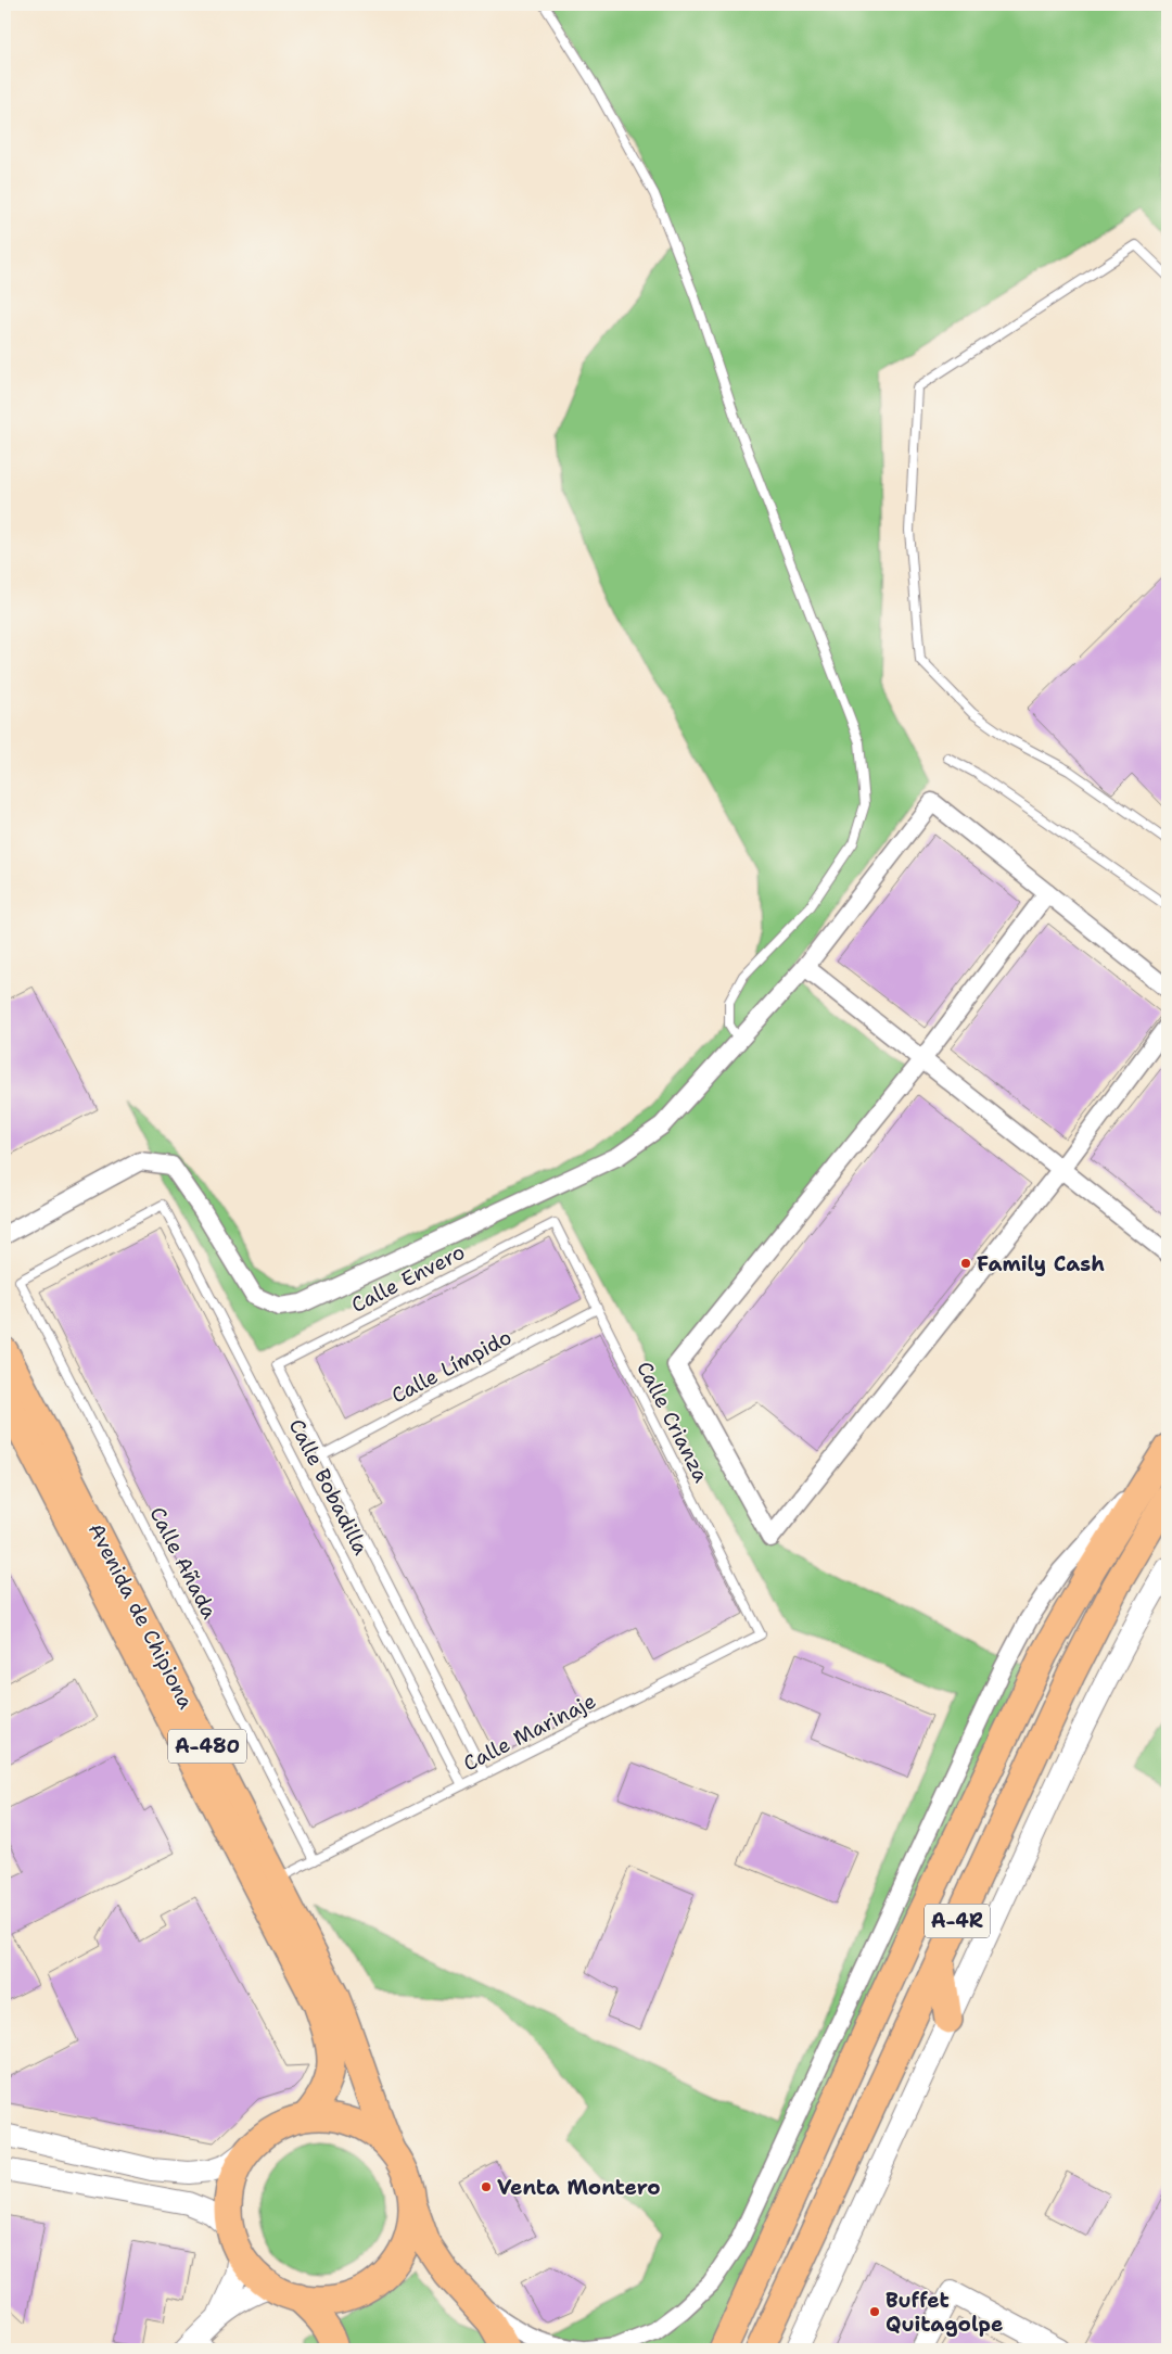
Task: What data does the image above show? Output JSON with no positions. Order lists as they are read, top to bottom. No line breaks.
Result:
{"streets":{"main road":["Avenida de Chipiona","A-480","A-4R"],"lane":["Calle Envero","Calle Límpido","Calle Crianza","Calle Bobadilla","Calle Añada","Calle Marinaje"]},"crossings":[["Calle Envero","Calle Crianza"],["Calle Envero","Calle Bobadilla"],["Calle Límpido","Calle Crianza"],["Calle Límpido","Calle Bobadilla"],["Calle Crianza","Calle Marinaje"],["Calle Bobadilla","Calle Añada"],["Calle Bobadilla","Calle Marinaje"],["Calle Añada","Calle Marinaje"],["Avenida de Chipiona","Calle Marinaje"]],"places":["Family Cash","Venta Montero","Buffet Quitagolpe"]}
